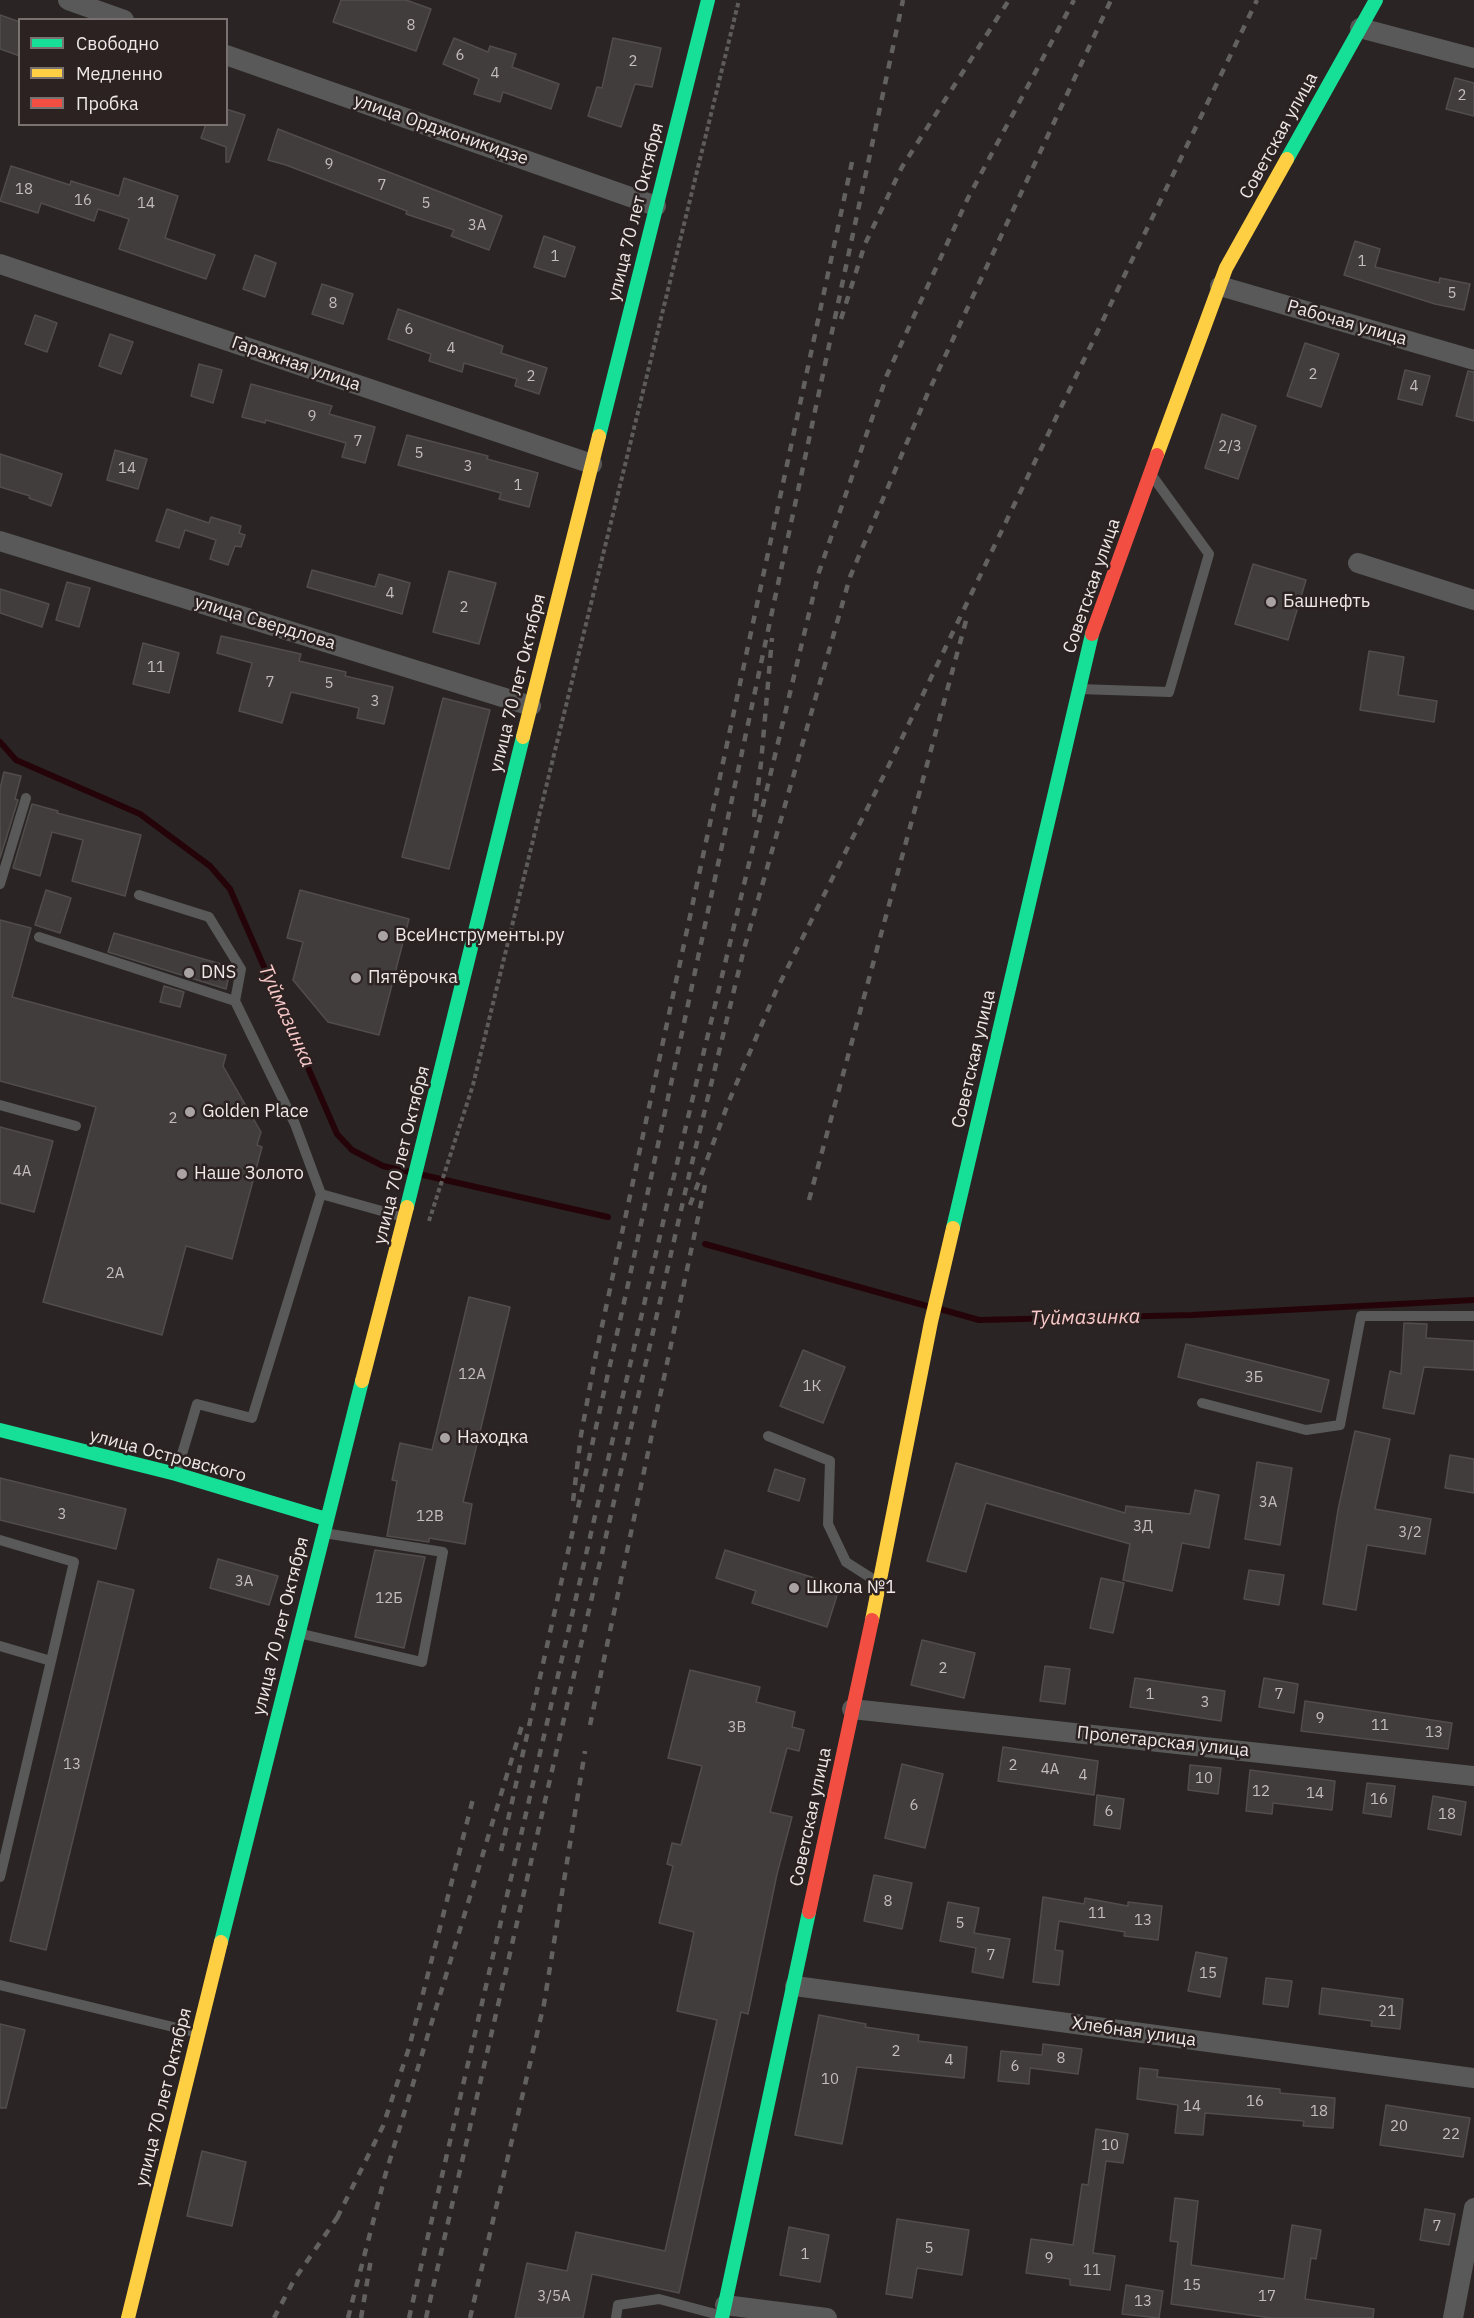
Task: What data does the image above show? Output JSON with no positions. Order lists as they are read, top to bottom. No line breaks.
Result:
{"streets":{"street":["улица Орджоникидзе","Советская улица","улица 70 лет Октября","Рабочая улица","Гаражная улица","улица Свердлова","улица Островского","Пролетарская улица","Хлебная улица"]},"crossings":[["улица Орджоникидзе","улица 70 лет Октября"],["Советская улица","Рабочая улица"],["Советская улица","Пролетарская улица"],["Советская улица","Хлебная улица"],["улица 70 лет Октября","Гаражная улица"],["улица 70 лет Октября","улица Свердлова"],["улица 70 лет Октября","улица Островского"]],"water":["Туймазинка"],"places":["Башнефть","ВсеИнструменты.ру","DNS","Пятёрочка","Golden Place","Наше Золото","Находка","Школа №1"],"house_numbers":["8","6","2","4","2","9","7","18","16","14","5","3А","1","1","5","8","6","4","2","2","4","9","7","2/3","5","3","14","1","4","2","11","7","5","3","2","4А","2А","12А","3Б","1К","3А","3","12В","3Д","3/2","3А","12Б","2","1","7","3","9","11","3В","13","13","2","4А","4","10","12","14","16","6","6","18","8","11","13","5","7","15","21","2","8","4","6","10","16","14","18","20","22","10","7","5","1","9","11","15","3/5А","17","13"],"legend":["Свободно","Медленно","Пробка"]}
